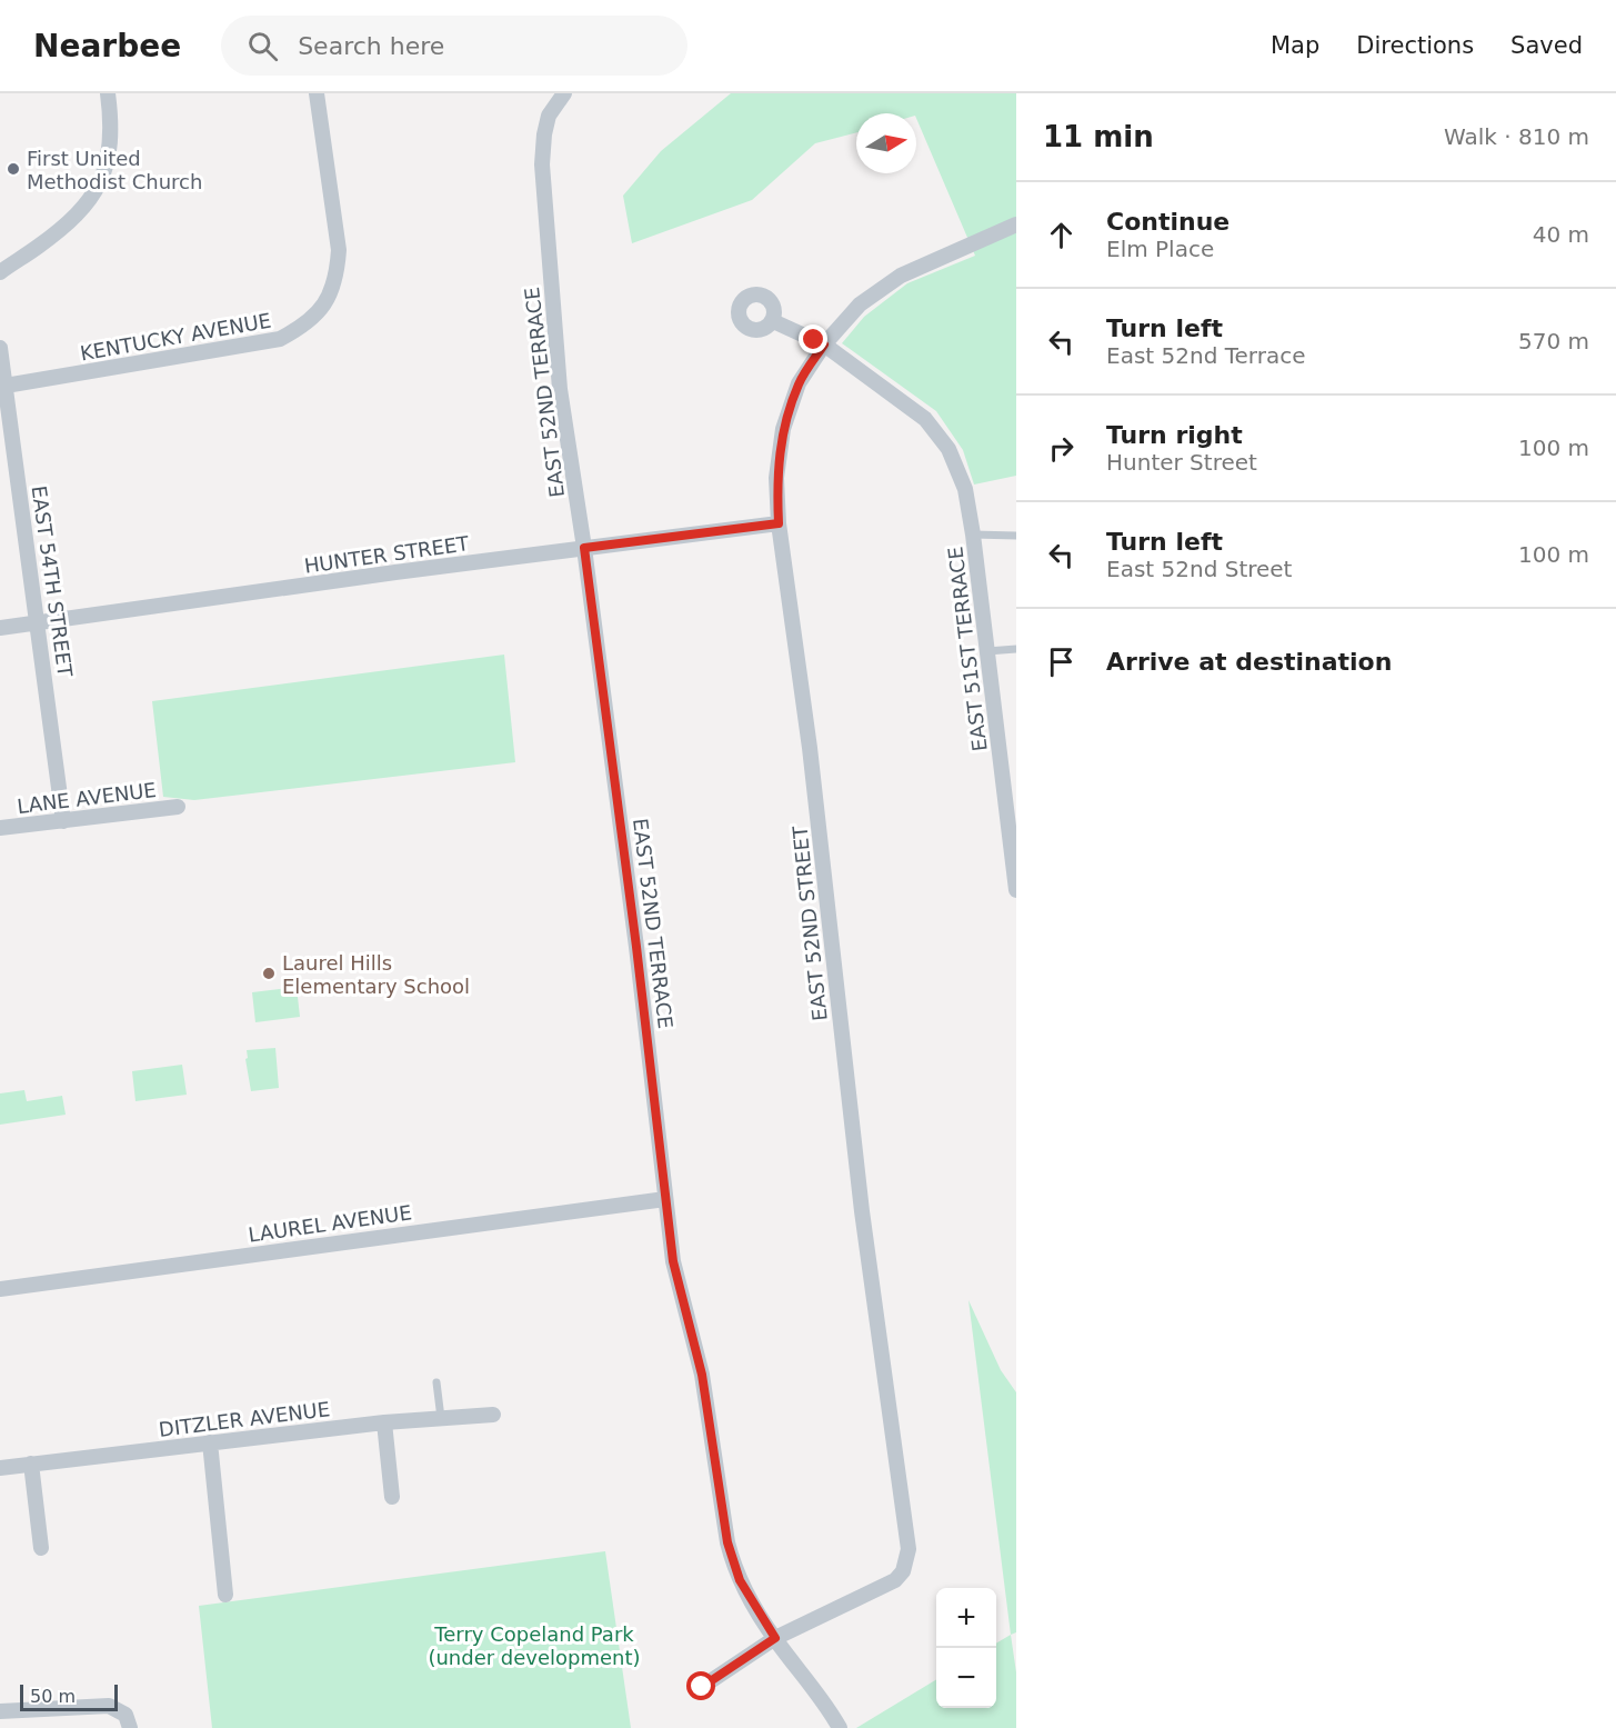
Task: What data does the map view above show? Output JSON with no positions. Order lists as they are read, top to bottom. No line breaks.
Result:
{"streets":{"street":["KENTUCKY AVENUE","EAST 52ND TERRACE","HUNTER STREET","EAST 54TH STREET","EAST 51ST TERRACE","LANE AVENUE","EAST 52ND STREET","LAUREL AVENUE","DITZLER AVENUE"]},"crossings":[["KENTUCKY AVENUE","EAST 54TH STREET"],["EAST 52ND TERRACE","HUNTER STREET"],["EAST 52ND TERRACE","EAST 52ND STREET"],["EAST 52ND TERRACE","LAUREL AVENUE"],["HUNTER STREET","EAST 54TH STREET"],["HUNTER STREET","EAST 52ND STREET"],["EAST 54TH STREET","LANE AVENUE"],["EAST 51ST TERRACE","EAST 52ND STREET"]],"parks":["Terry Copeland Park (under development)"],"places":["First United Methodist Church","Laurel Hills Elementary School"],"scale_bar":"50 m","north":"right","page":{"header":"Nearbee","search":"Search here","nav":["Map","Directions","Saved"],"heading":["11 min","Walk · 810 m"],"list":[["Continue","Elm Place","40 m"],["Turn left","East 52nd Terrace","570 m"],["Turn right","Hunter Street","100 m"],["Turn left","East 52nd Street","100 m"],"Arrive at destination"],"map_buttons":["+","−"],"scale":"50 m"}}
